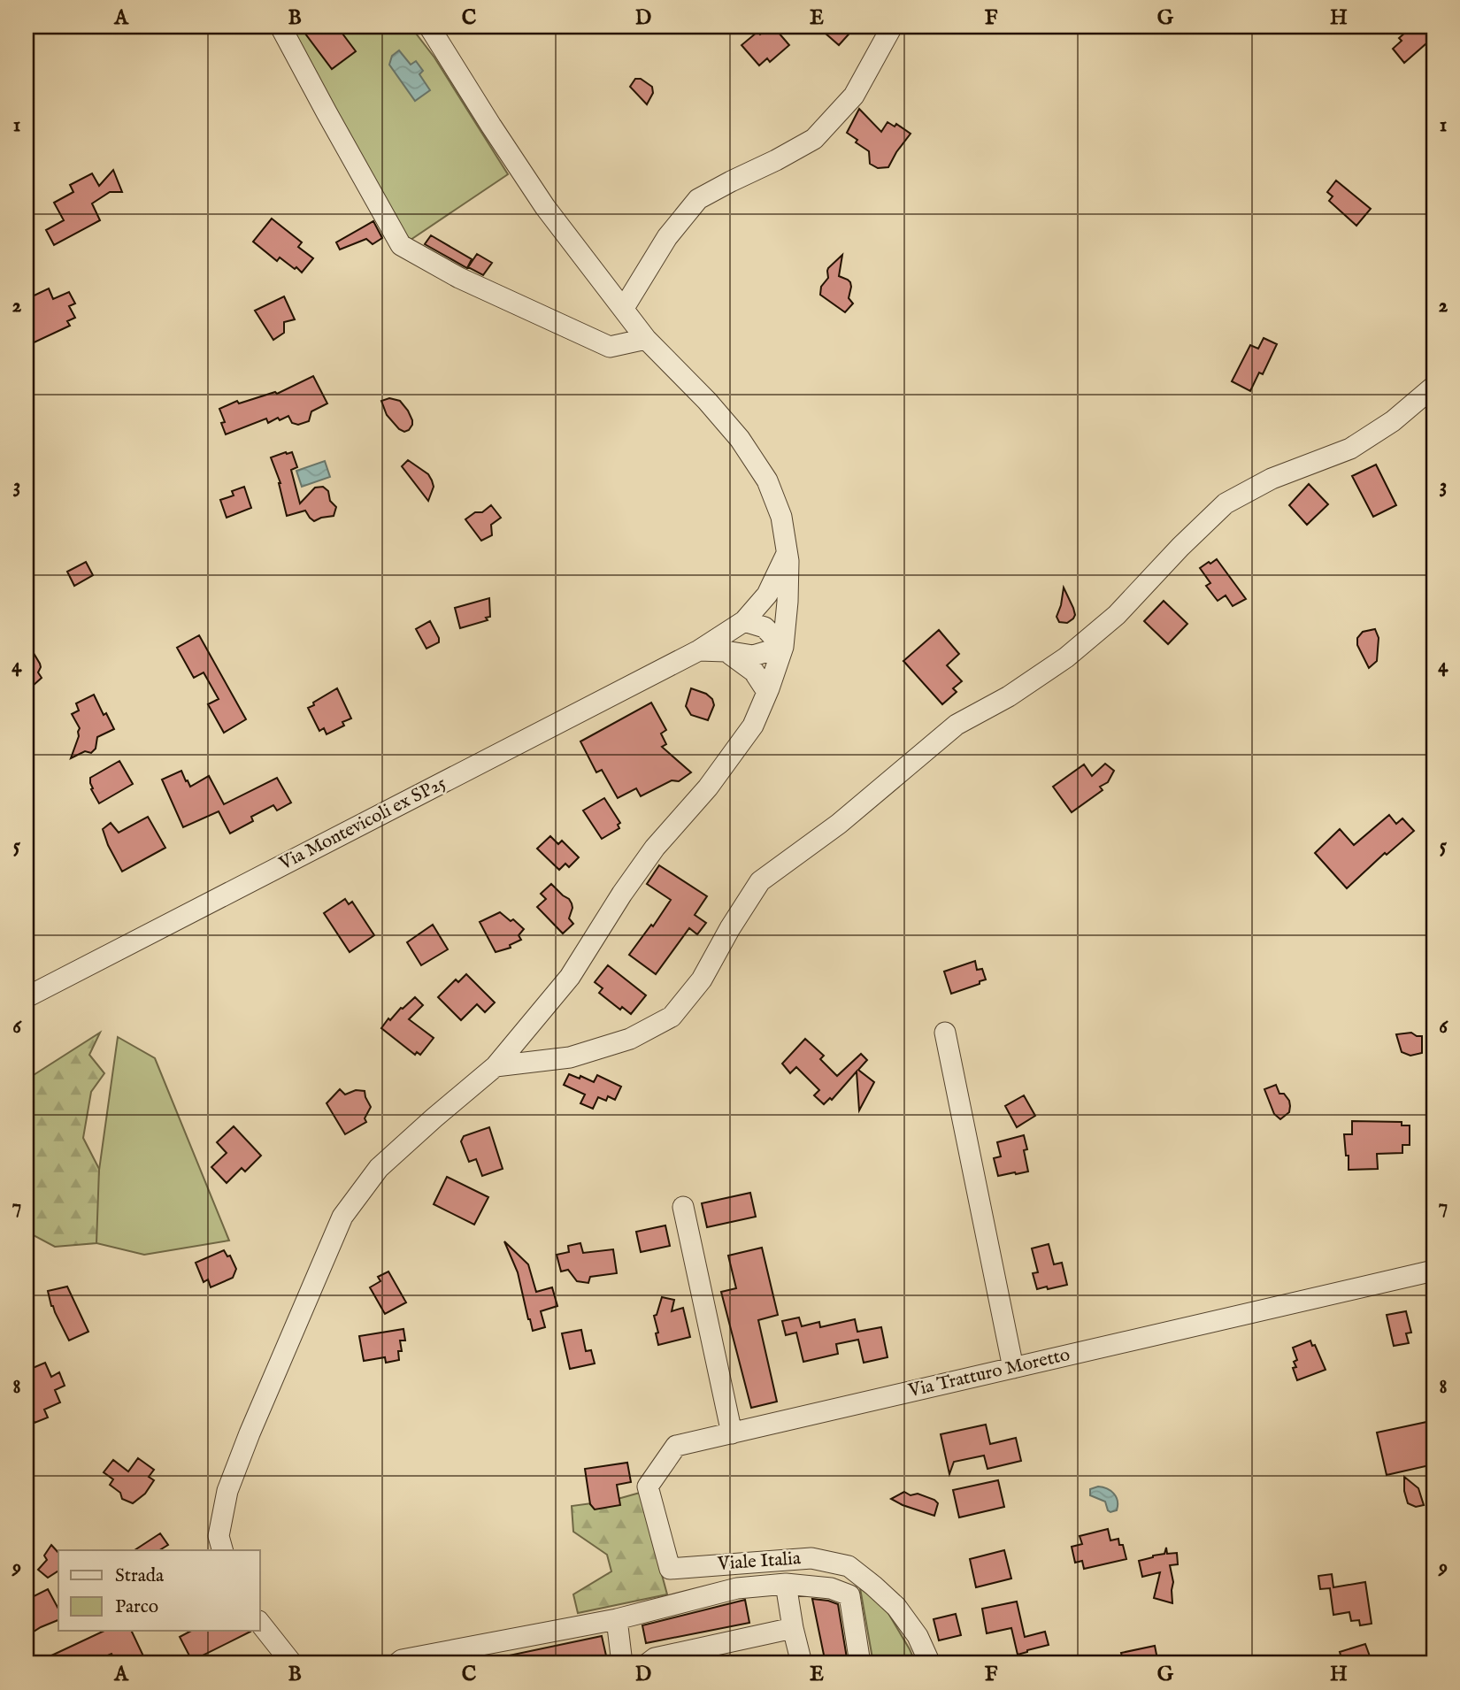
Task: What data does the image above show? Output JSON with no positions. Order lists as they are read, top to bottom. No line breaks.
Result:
{"streets":{"street":["Via Montevicoli ex SP25","Via Tratturo Moretto","Viale Italia"]},"crossings":[["Via Tratturo Moretto","Viale Italia"]],"legend":["Strada","Parco"],"grid":{"columns":["A","B","C","D","E","F","G","H"],"rows":["1","2","3","4","5","6","7","8","9"]}}
